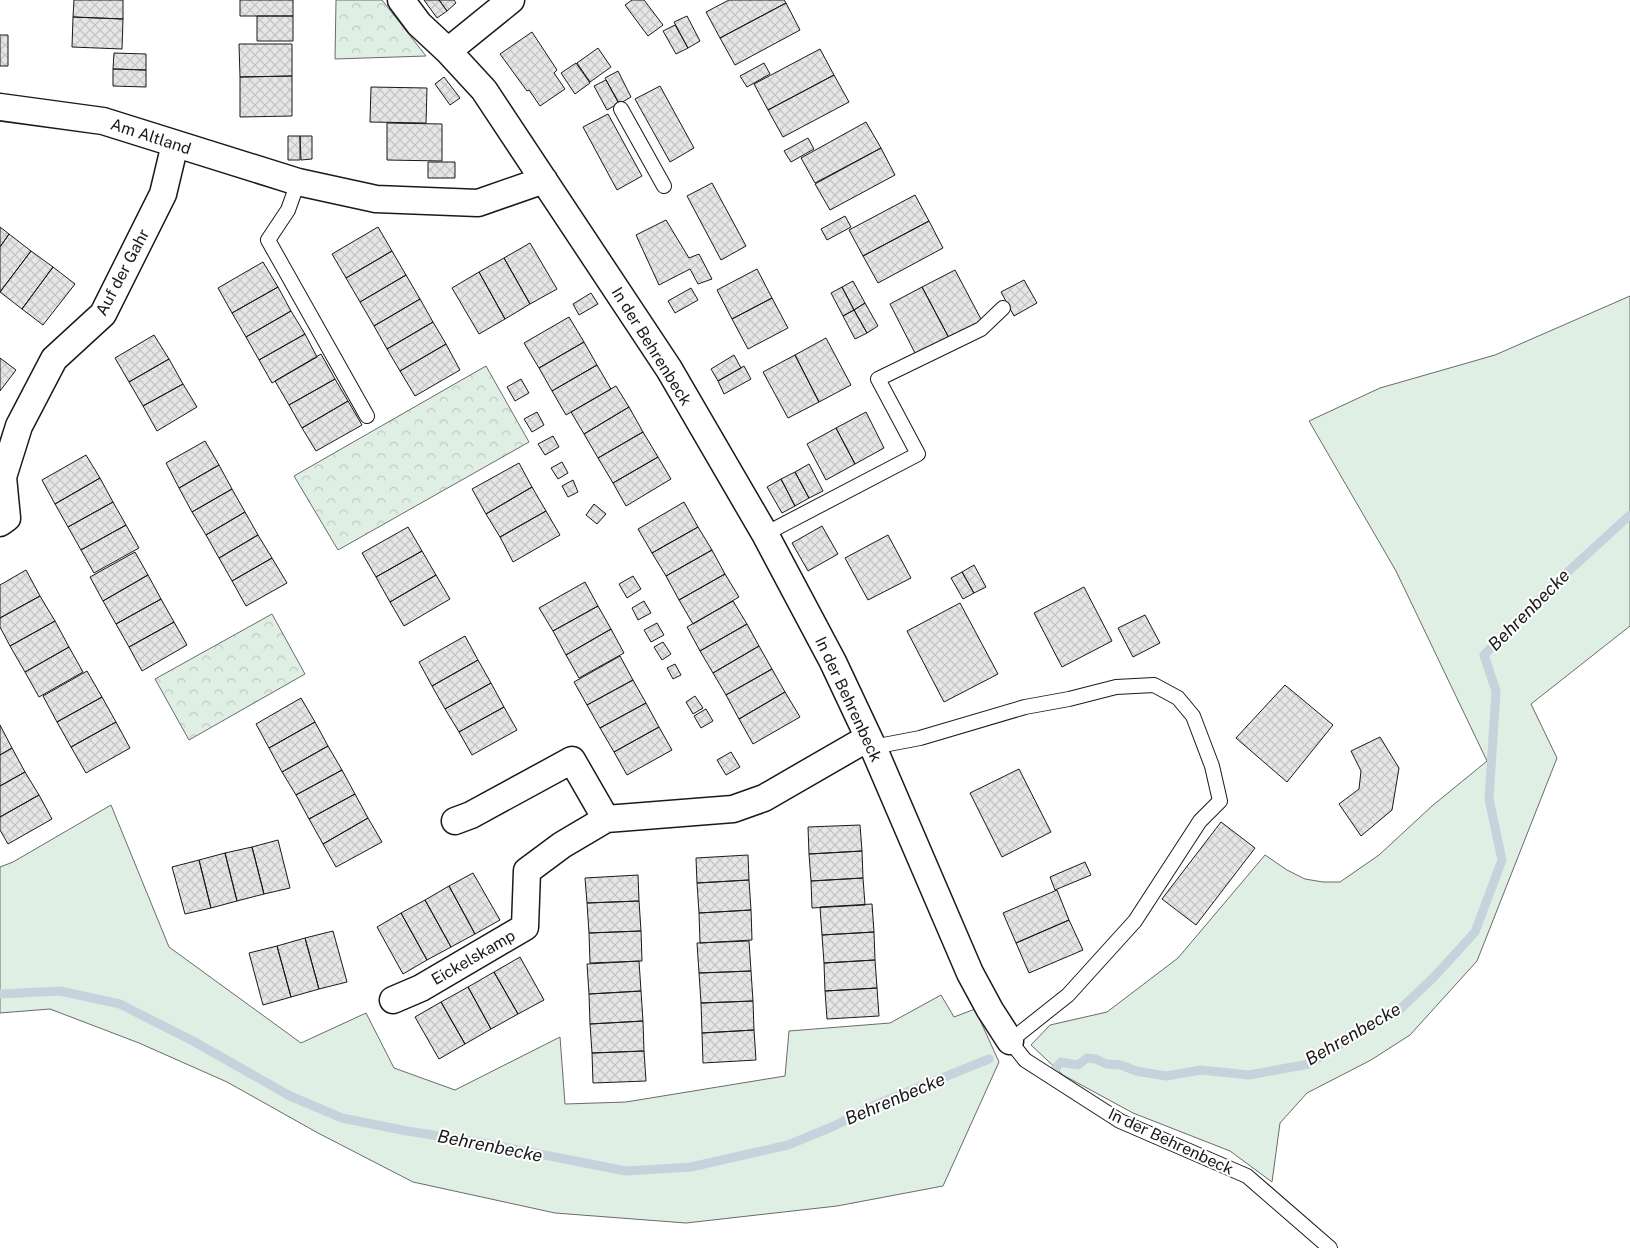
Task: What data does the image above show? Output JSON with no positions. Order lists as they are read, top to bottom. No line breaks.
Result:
{"streets":{"street":["Am Altland","Auf der Gahr","In der Behrenbeck","Eickelskamp"]},"crossings":[["Am Altland","Auf der Gahr"],["Am Altland","In der Behrenbeck"],["In der Behrenbeck","Eickelskamp"]],"water":["Behrenbecke"]}
